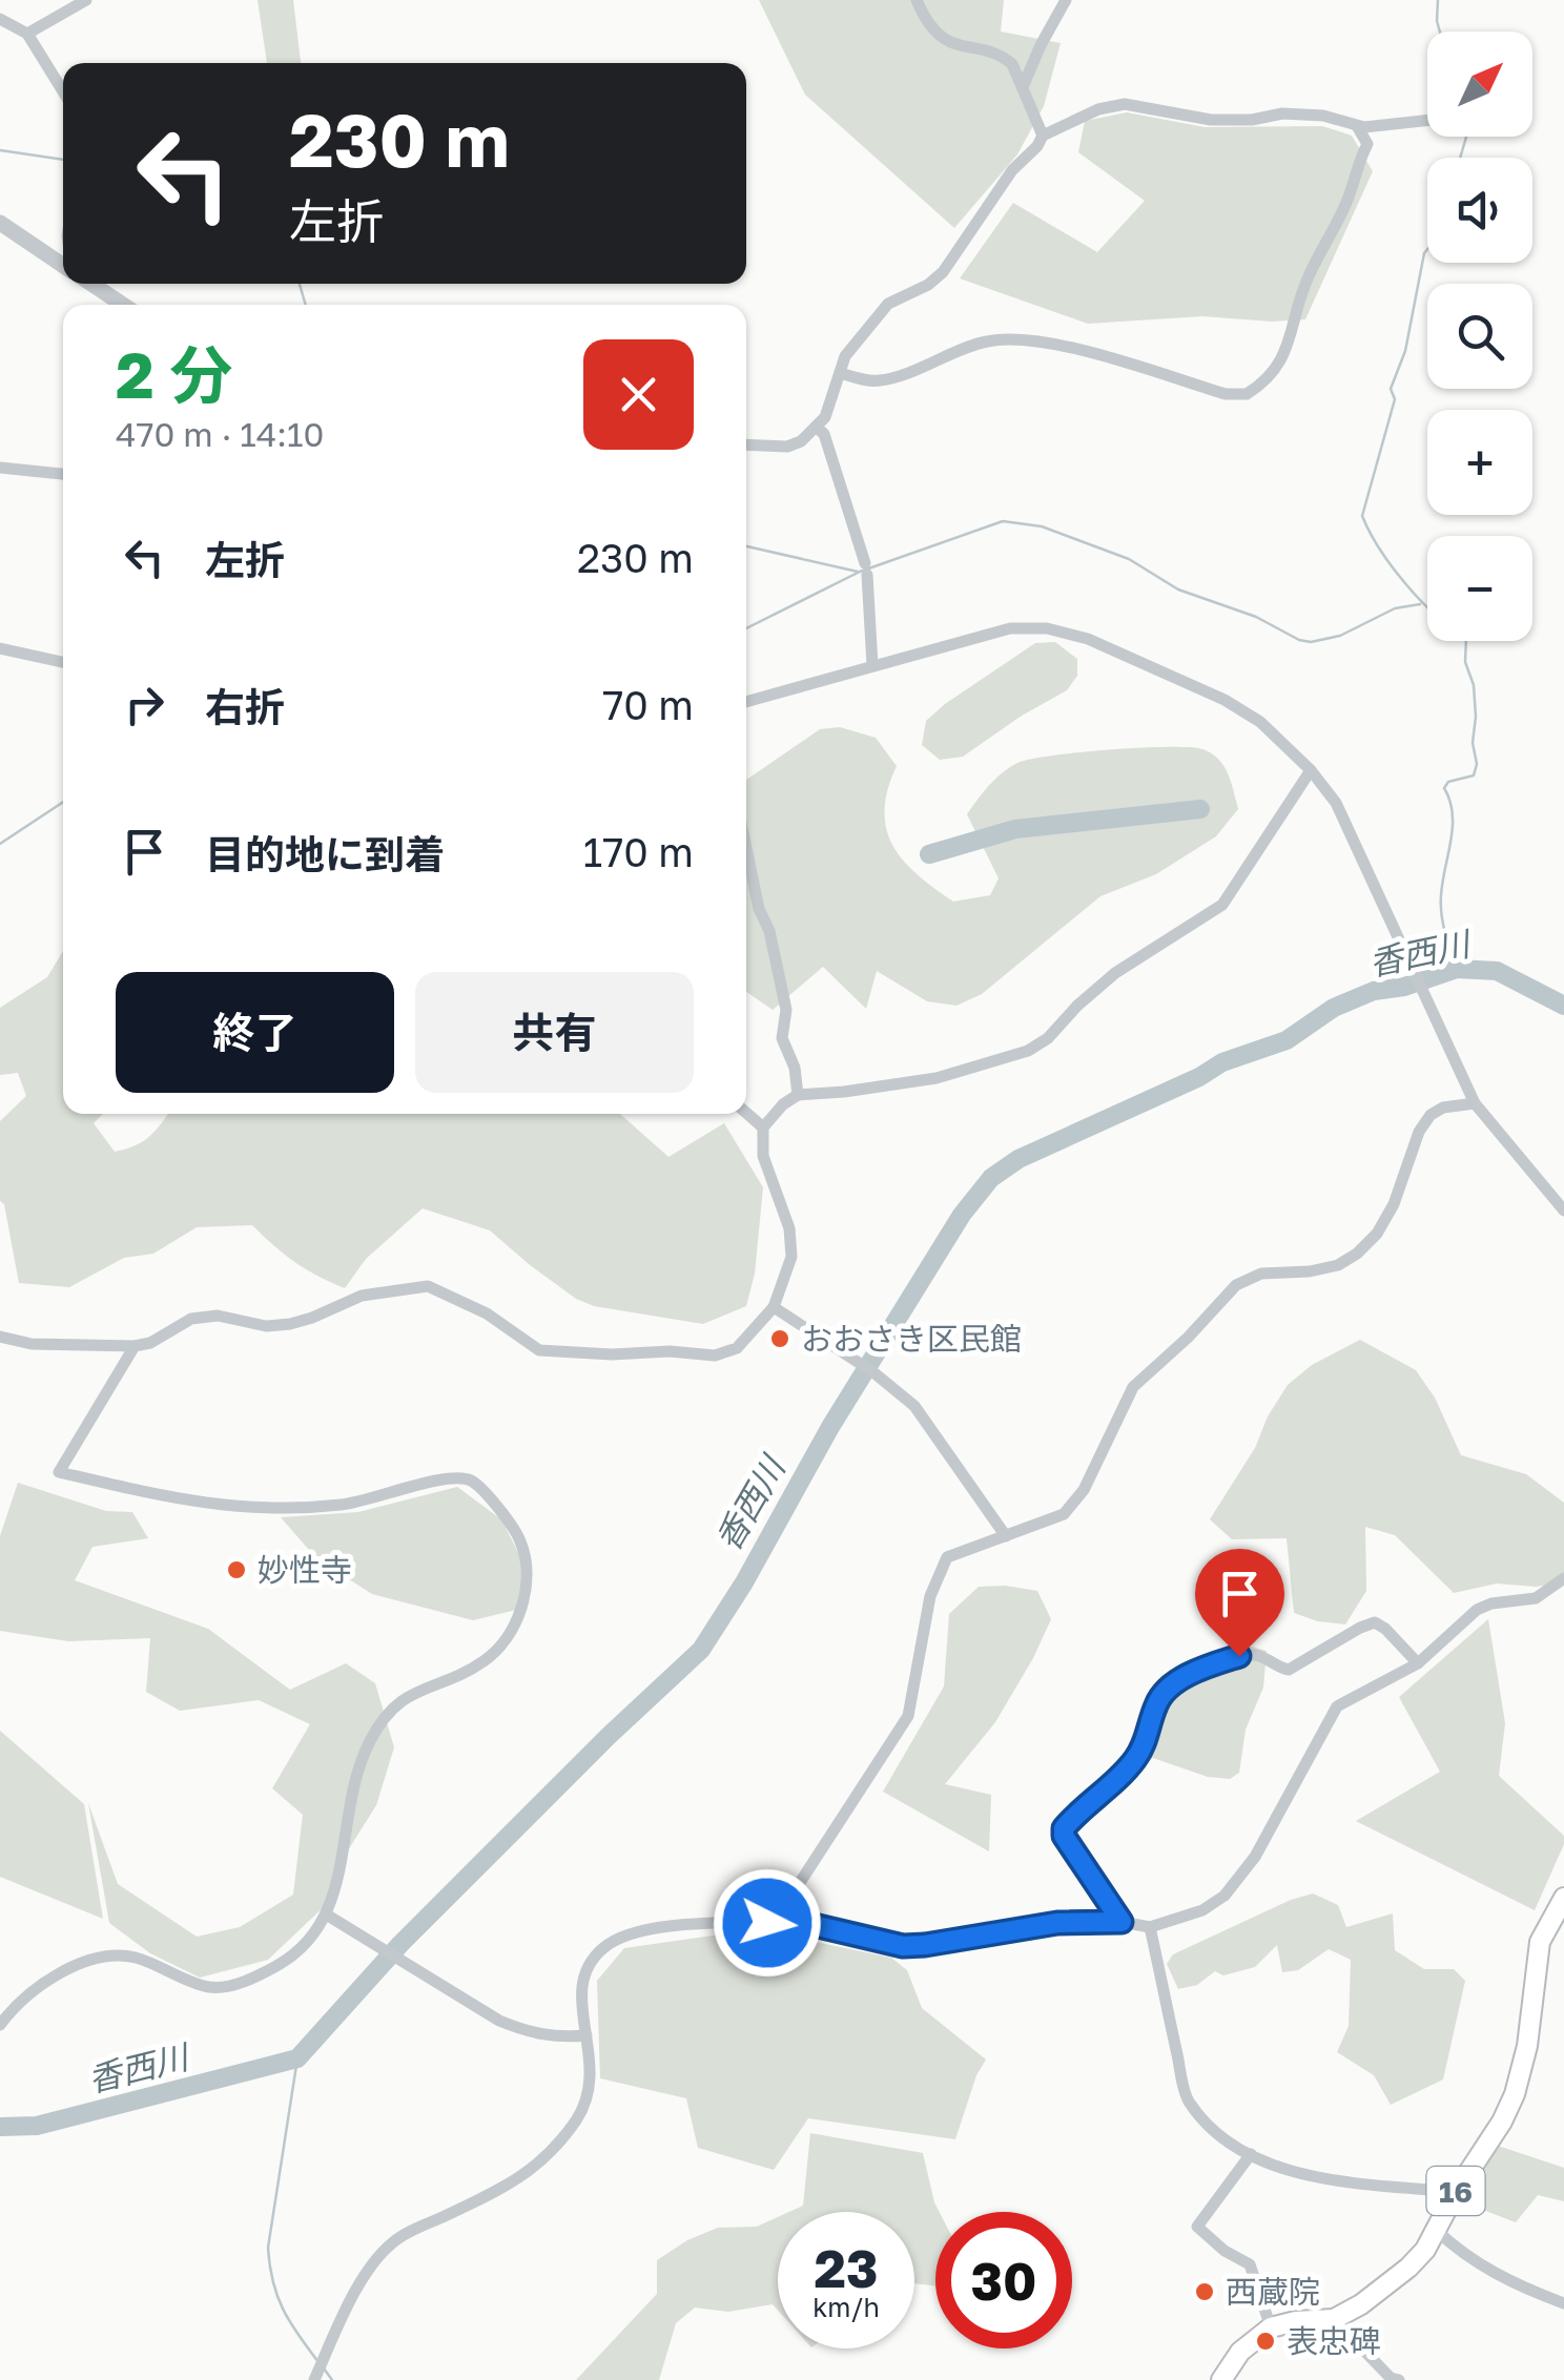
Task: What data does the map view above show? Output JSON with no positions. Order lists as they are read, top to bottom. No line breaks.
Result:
{"streets":{"main road":["16"]},"water":["香西川"],"places":["おおさき区民館","妙性寺","西蔵院","表忠碑"],"north":"top right","page":{"map_buttons":["+","−"],"turn":["230 m","左折"],"heading":["2 分","470 m · 14:10"],"list":[{"name":"左折","value":"230 m"},{"name":"右折","value":"70 m"},{"name":"目的地に到着","value":"170 m"}],"buttons":["終了","共有"],"speed":"23 km/h","limit":"30"}}
